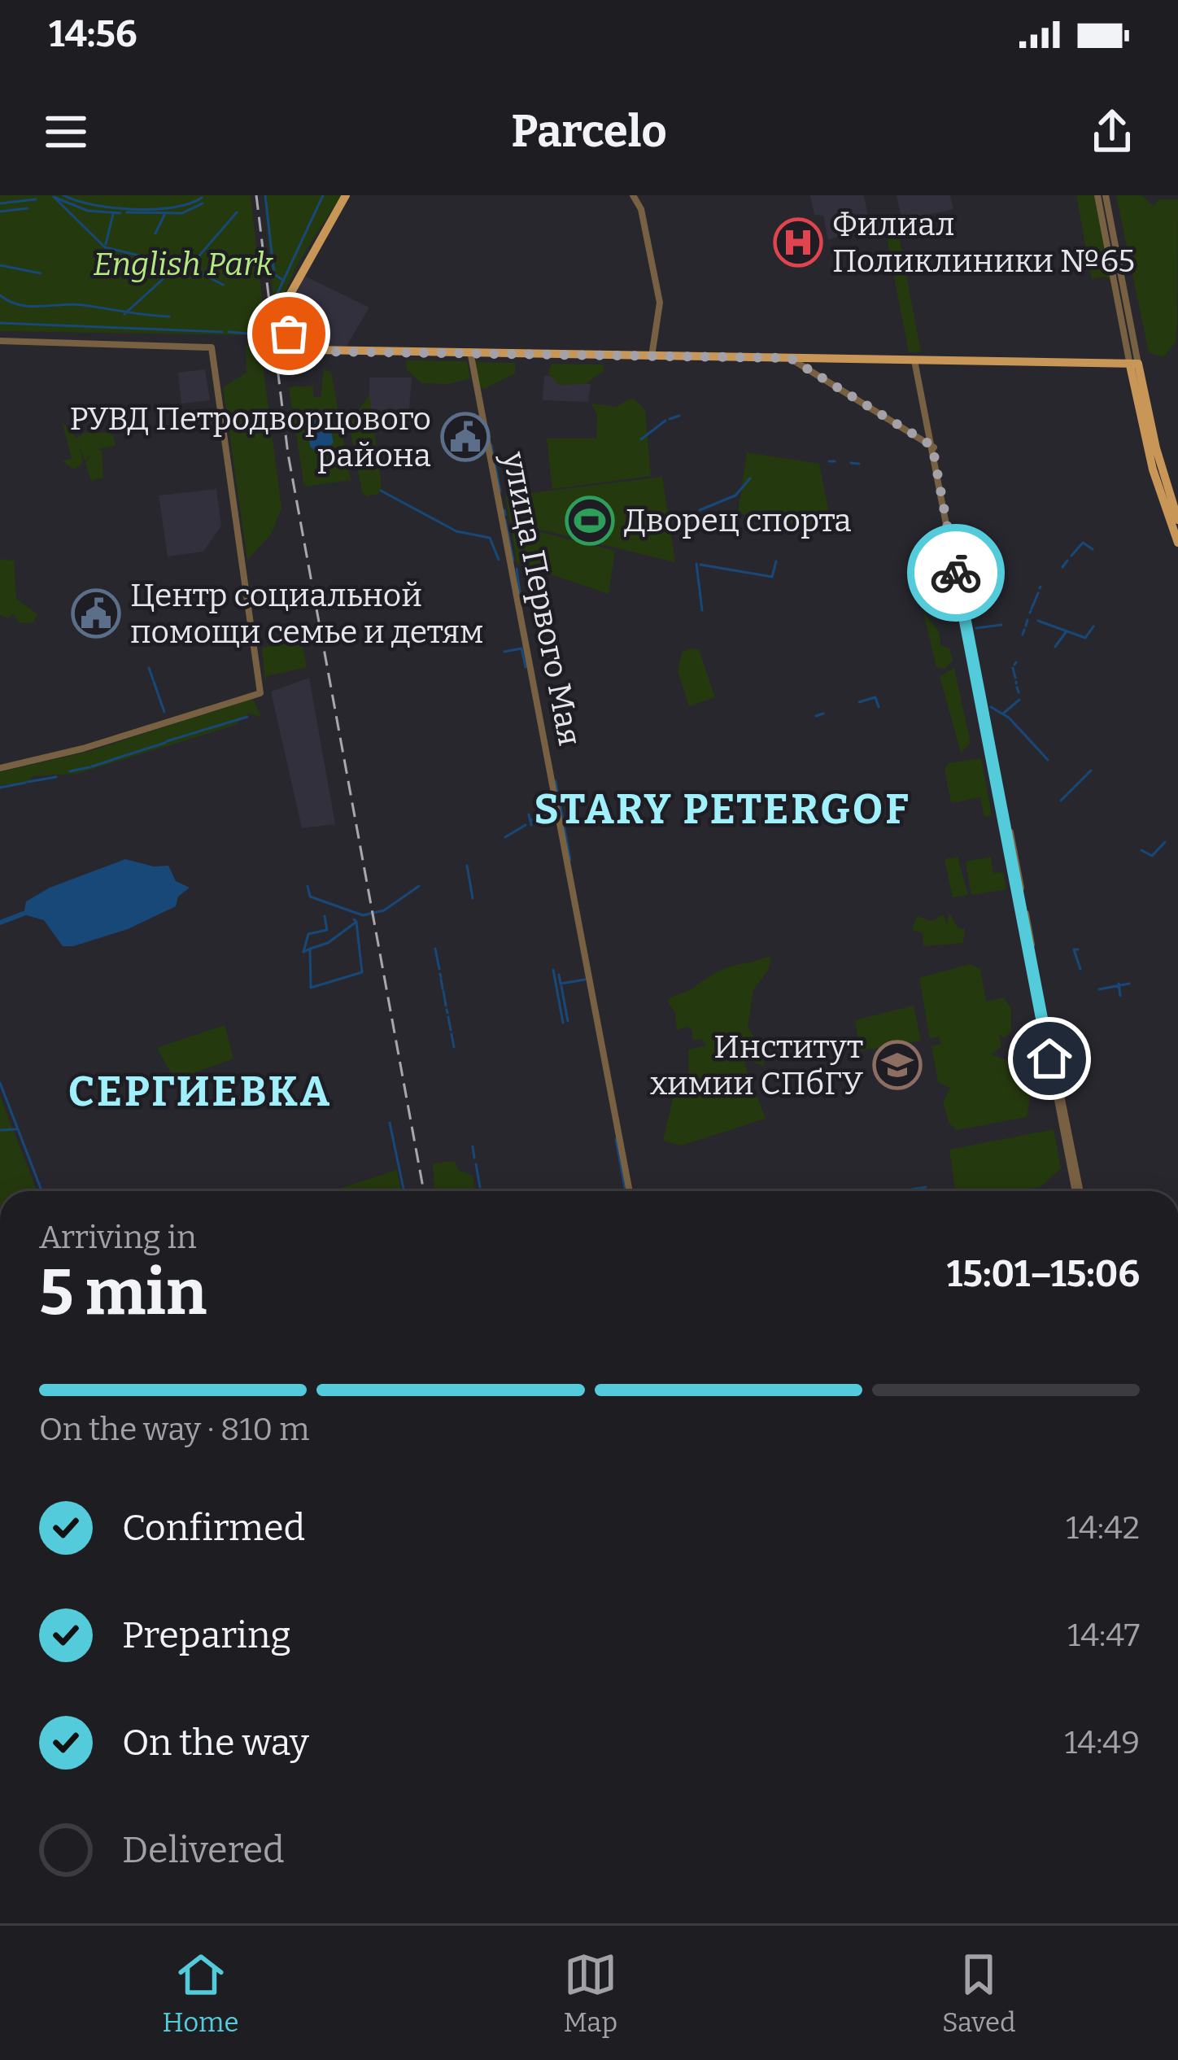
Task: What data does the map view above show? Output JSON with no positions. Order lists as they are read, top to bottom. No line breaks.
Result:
{"streets":{"street":["улица Первого Мая"]},"districts":["STARY PETERGOF","СЕРГИЕВКА"],"parks":["English Park"],"places":{"hospital":["Филиал Поликлиники №65"],"public building":["РУВД Петродворцового района","Центр социальной помощи семье и детям"],"sports":["Дворец спорта"],"school or university":["Институт химии СПбГУ"]},"page":{"status":"14:56","header":"Parcelo","heading":["5 min","Arriving in","15:01–15:06"],"bar":"On the way · 810 m","list":[["Confirmed","14:42"],["Preparing","14:47"],["On the way","14:49"],"Delivered"],"tabs":["Home","Map","Saved"]}}
